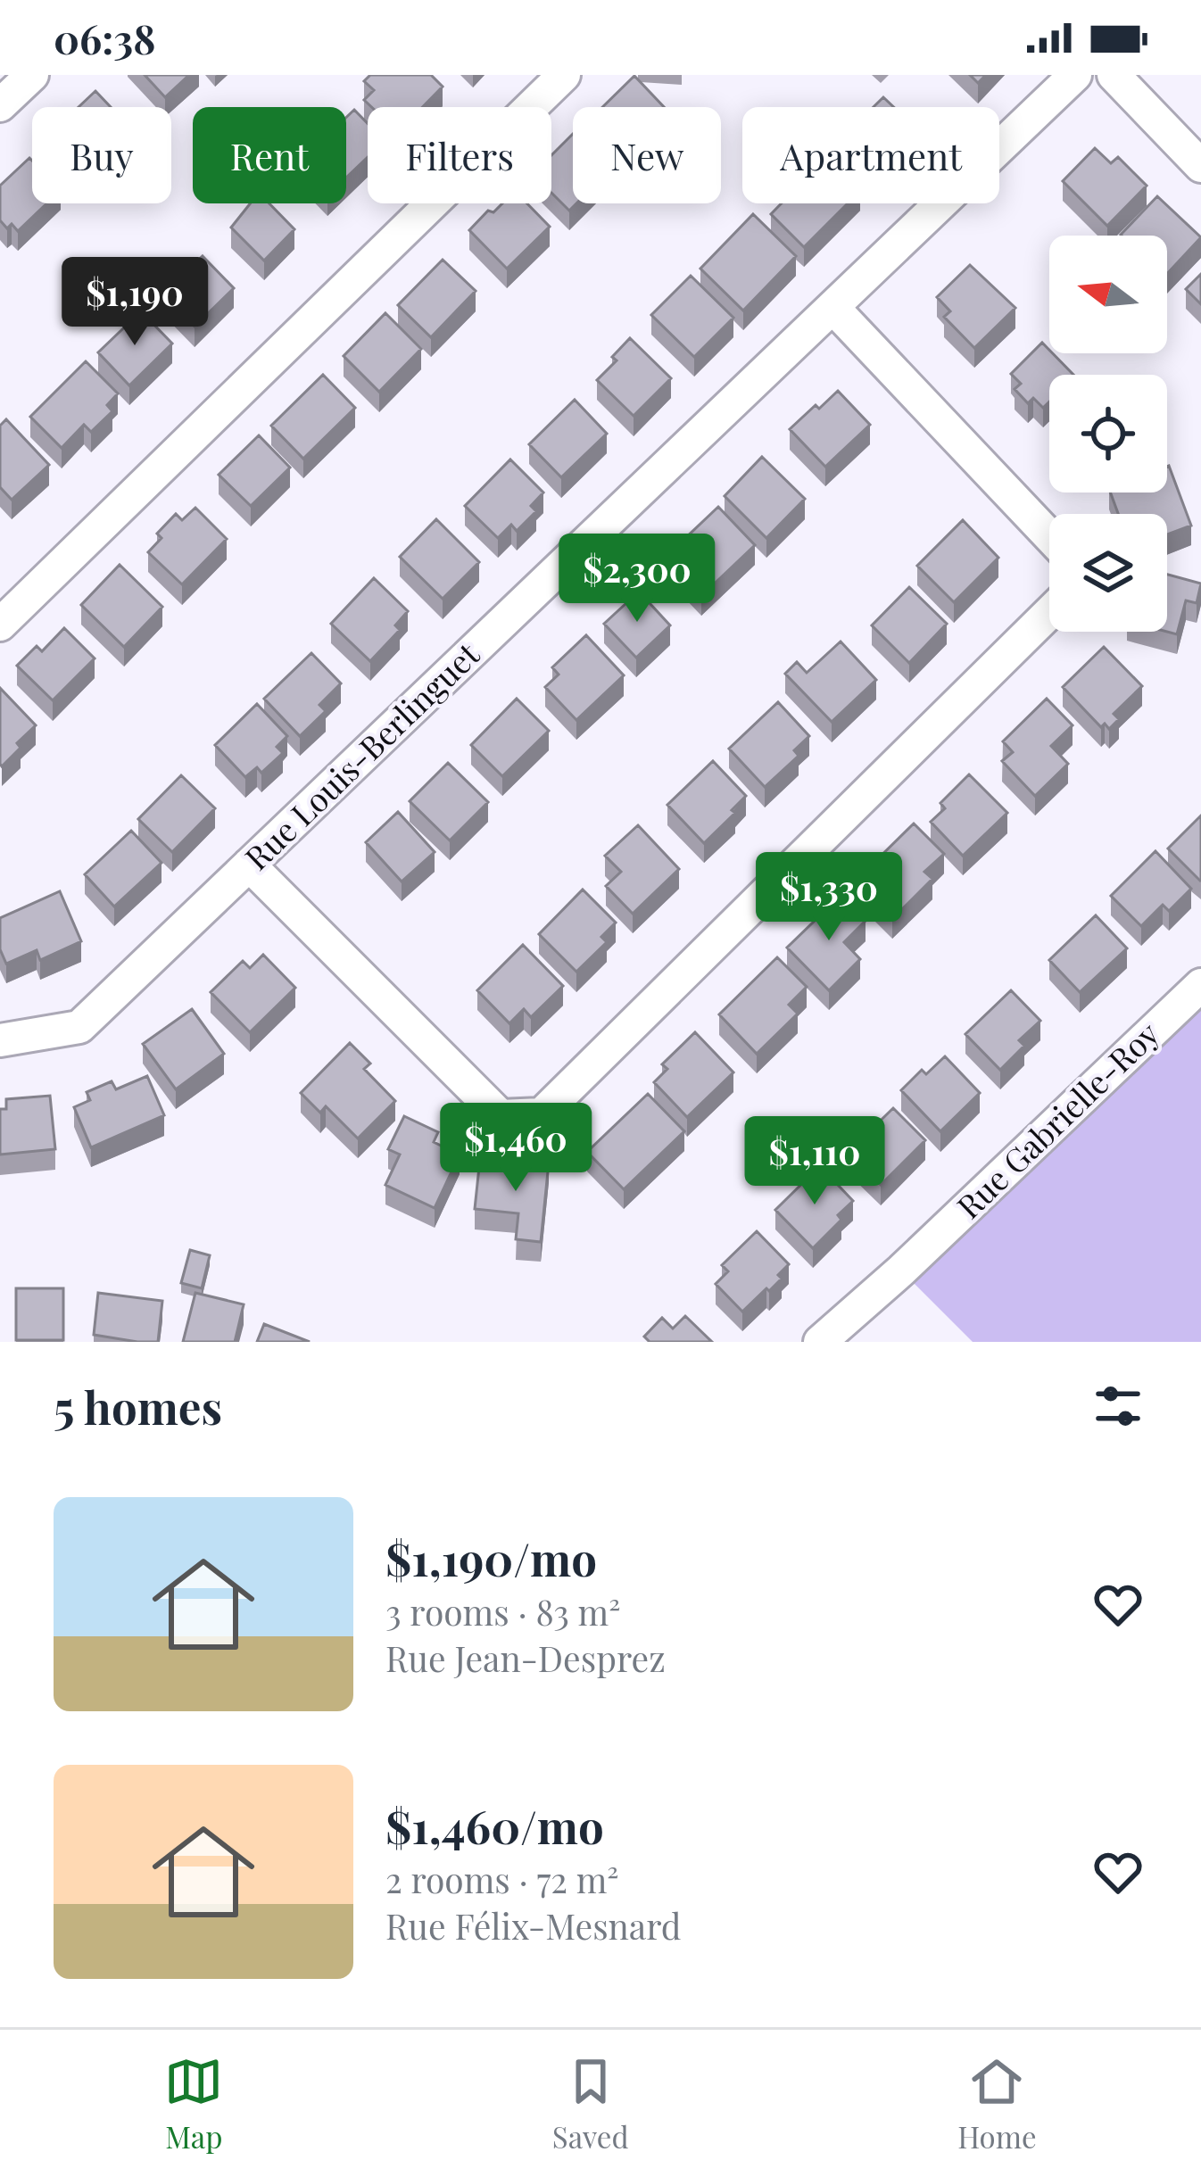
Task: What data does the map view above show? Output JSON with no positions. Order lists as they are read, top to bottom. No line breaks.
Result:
{"streets":{"street":["Rue Louis-Berlinguet","Rue Gabrielle-Roy"]},"north":"left","page":{"status":"06:38","chip":["Buy","Rent","Filters","New","Apartment"],"price":["$1,190","$2,300","$1,330","$1,460","$1,110"],"heading":"5 homes","list":[{"name":"$1,190/mo","note":"3 rooms · 83 m² · Rue Jean-Desprez"},{"name":"$1,460/mo","note":"2 rooms · 72 m² · Rue Félix-Mesnard"}],"tabs":["Map","Saved","Home"]}}
